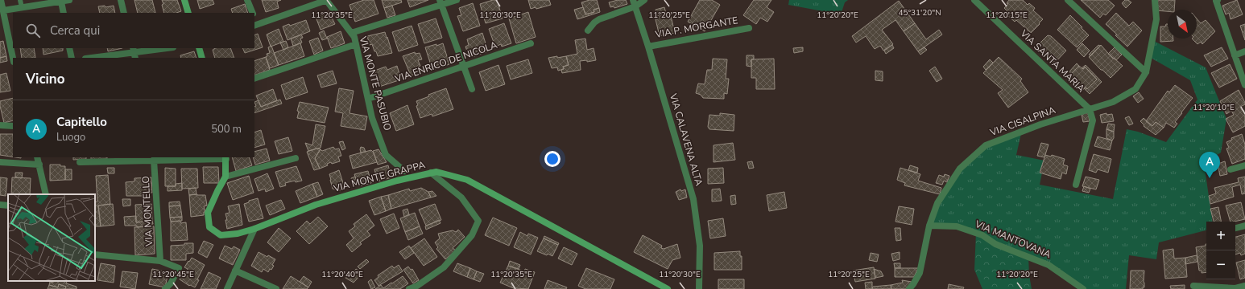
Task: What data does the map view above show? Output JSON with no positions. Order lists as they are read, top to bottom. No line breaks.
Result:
{"streets":{"street":["VIA P. MORGANTE","VIA SANTA MARIA","VIA ENRICO DE NICOLA","VIA MONTE PASUBIO","VIA CISALPINA","VIA CALAVENA ALTA","VIA MONTE GRAPPA","VIA MONTELLO","VIA MANTOVANA"]},"crossings":[["VIA P. MORGANTE","VIA CALAVENA ALTA"],["VIA SANTA MARIA","VIA CISALPINA"],["VIA ENRICO DE NICOLA","VIA MONTE PASUBIO"],["VIA CISALPINA","VIA MANTOVANA"]],"north":"bottom right","page":{"search":"Cerca qui","heading":"Vicino","list":[{"mark":"A","name":"Capitello","note":"Luogo","value":"500 m"}],"pins":"A","map_buttons":["+","−"]},"coordinates":["45°31'20\"N","11°20'35\"E","11°20'30\"E","11°20'25\"E","11°20'20\"E","11°20'15\"E","11°20'10\"E","11°20'45\"E","11°20'40\"E"]}
